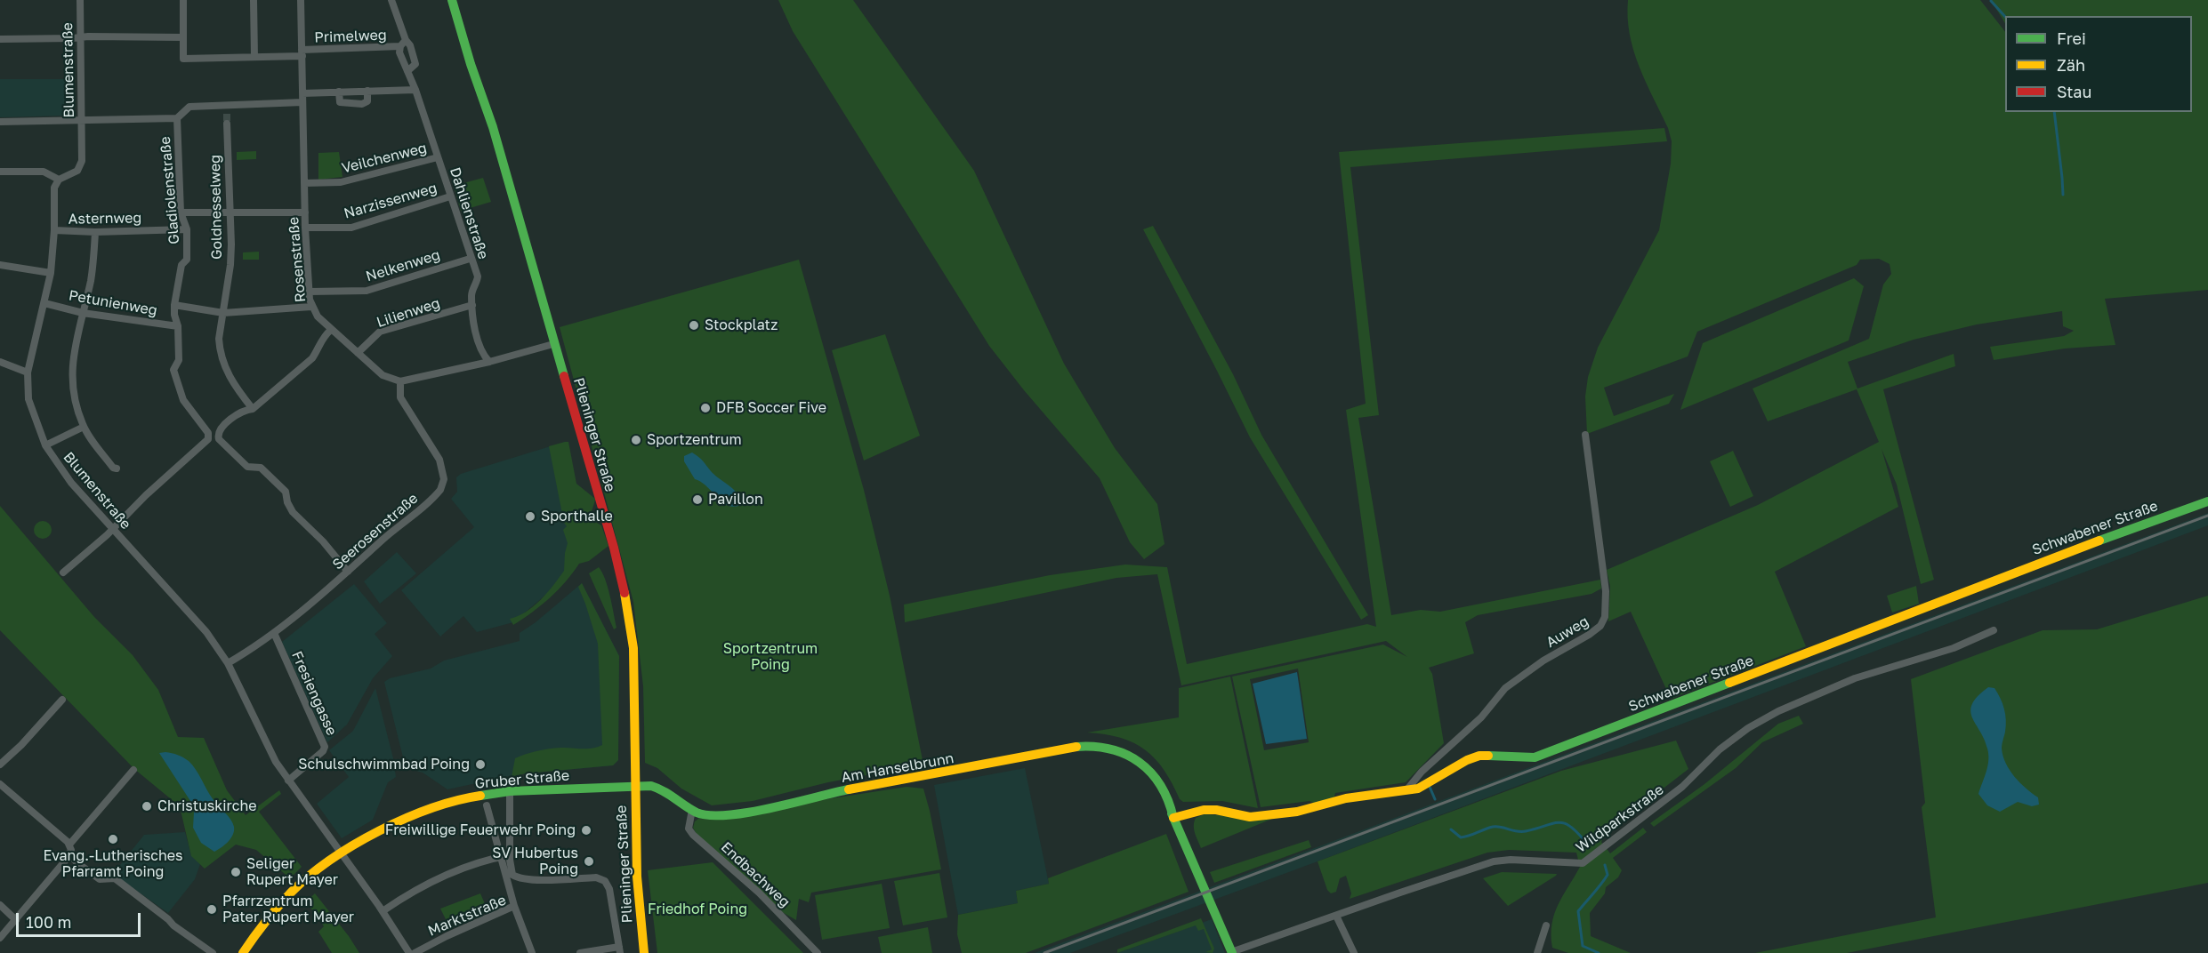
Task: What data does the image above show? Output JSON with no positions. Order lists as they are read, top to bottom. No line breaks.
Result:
{"streets":{"street":["Primelweg","Blumenstraße","Veilchenweg","Gladiolenstraße","Narzissenweg","Goldnesselweg","Dahlienstraße","Asternweg","Rosenstraße","Nelkenweg","Petunienweg","Lilienweg","Plieninger Straße","Schwabener Straße","Seerosenstraße","Auweg","Fresiengasse","Am Hanselbrunn","Gruber Straße","Wildparkstraße","Endbachweg","Marktstraße"]},"crossings":[["Primelweg","Dahlienstraße"],["Primelweg","Rosenstraße"],["Blumenstraße","Gladiolenstraße"],["Blumenstraße","Asternweg"],["Blumenstraße","Petunienweg"],["Blumenstraße","Seerosenstraße"],["Blumenstraße","Fresiengasse"],["Blumenstraße","Gruber Straße"],["Veilchenweg","Dahlienstraße"],["Veilchenweg","Rosenstraße"],["Gladiolenstraße","Asternweg"],["Gladiolenstraße","Petunienweg"],["Narzissenweg","Dahlienstraße"],["Narzissenweg","Rosenstraße"],["Dahlienstraße","Nelkenweg"],["Dahlienstraße","Lilienweg"],["Rosenstraße","Nelkenweg"],["Rosenstraße","Lilienweg"],["Rosenstraße","Seerosenstraße"],["Plieninger Straße","Am Hanselbrunn"],["Plieninger Straße","Gruber Straße"],["Schwabener Straße","Auweg"],["Schwabener Straße","Am Hanselbrunn"],["Seerosenstraße","Fresiengasse"],["Am Hanselbrunn","Gruber Straße"],["Am Hanselbrunn","Wildparkstraße"],["Am Hanselbrunn","Endbachweg"]],"parks":["Sportzentrum Poing","Friedhof Poing"],"places":["Stockplatz","DFB Soccer Five","Sportzentrum","Pavillon","Sporthalle","Schulschwimmbad Poing","Christuskirche","Freiwillige Feuerwehr Poing","Evang.-Lutherisches Pfarramt Poing","SV Hubertus Poing","Seliger Rupert Mayer","Pfarrzentrum Pater Rupert Mayer"],"legend":["Frei","Zäh","Stau"],"scale_bar":"100 m"}
